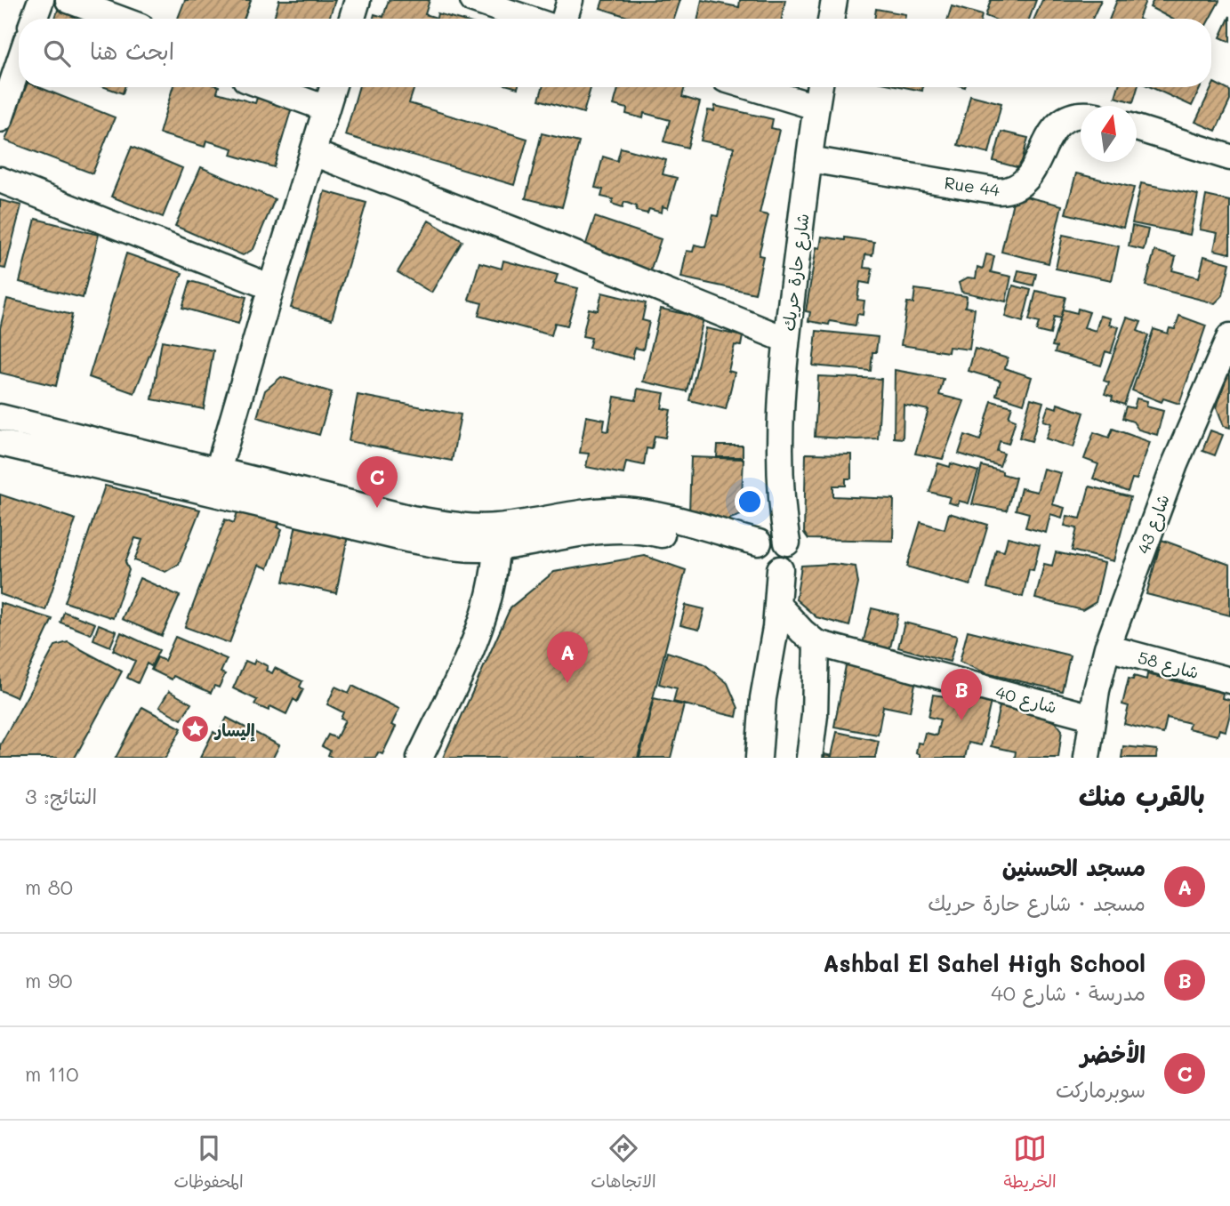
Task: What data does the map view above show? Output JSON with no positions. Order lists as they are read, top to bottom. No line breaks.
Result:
{"streets":{"street":["Rue 44","شارع حارة حريك","شارع 43","شارع 58","شارع 40"]},"crossings":[["Rue 44","شارع حارة حريك"],["شارع 43","شارع 58"],["شارع 43","شارع 40"]],"places":{"place":["إليسار"]},"north":"top","page":{"search":"ابحث هنا","pins":["C","A","B"],"heading":["بالقرب منك","النتائج: 3"],"list":[{"mark":"A","name":"مسجد الحسنين","note":"مسجد · شارع حارة حريك","value":"80 m"},{"mark":"B","name":"Ashbal El Sahel High School","note":"مدرسة · شارع 40","value":"90 m"},{"mark":"C","name":"الأخضر","note":"سوبرماركت","value":"110 m"}],"nav":["الخريطة","الاتجاهات","المحفوظات"]}}
